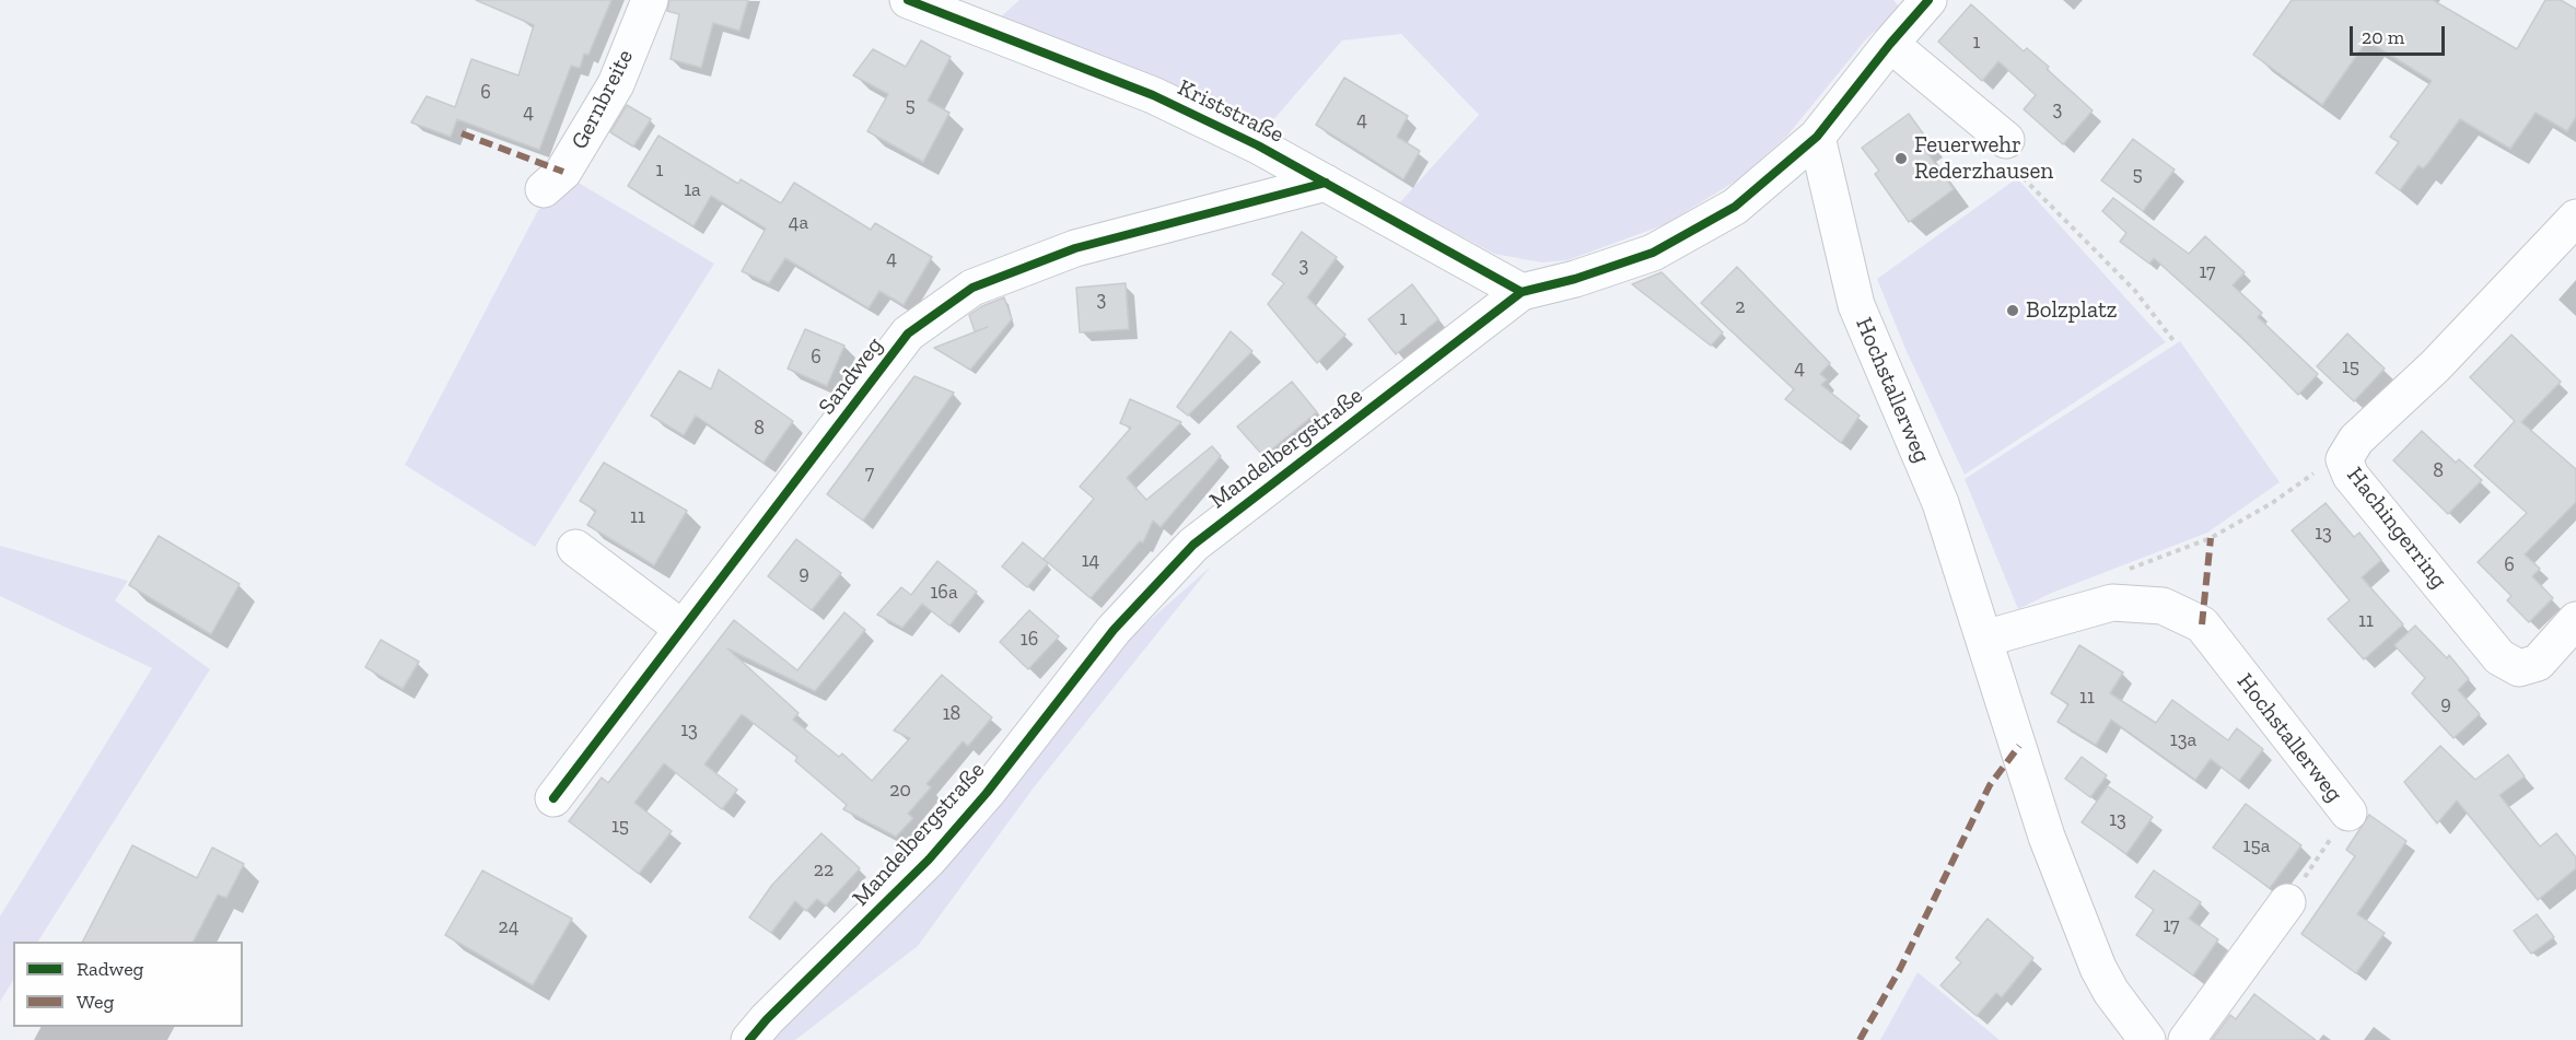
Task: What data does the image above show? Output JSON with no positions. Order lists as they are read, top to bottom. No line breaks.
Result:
{"streets":{"street":["Gernbreite","Kriststraße","Sandweg","Hochstallerweg","Mandelbergstraße","Hachingerring"]},"crossings":[["Kriststraße","Sandweg"],["Kriststraße","Mandelbergstraße"],["Hochstallerweg","Mandelbergstraße"]],"places":["Feuerwehr Rederzhausen","Bolzplatz"],"house_numbers":["1","6","5","3","4","4","1","5","1a","4a","4","3","17","3","2","1","6","15","4","8","8","7","11","13","14","6","9","16a","11","16","11","9","18","13","13a","20","13","15","15a","22","17","24"],"legend":["Radweg","Weg"],"scale_bar":"20 m"}
